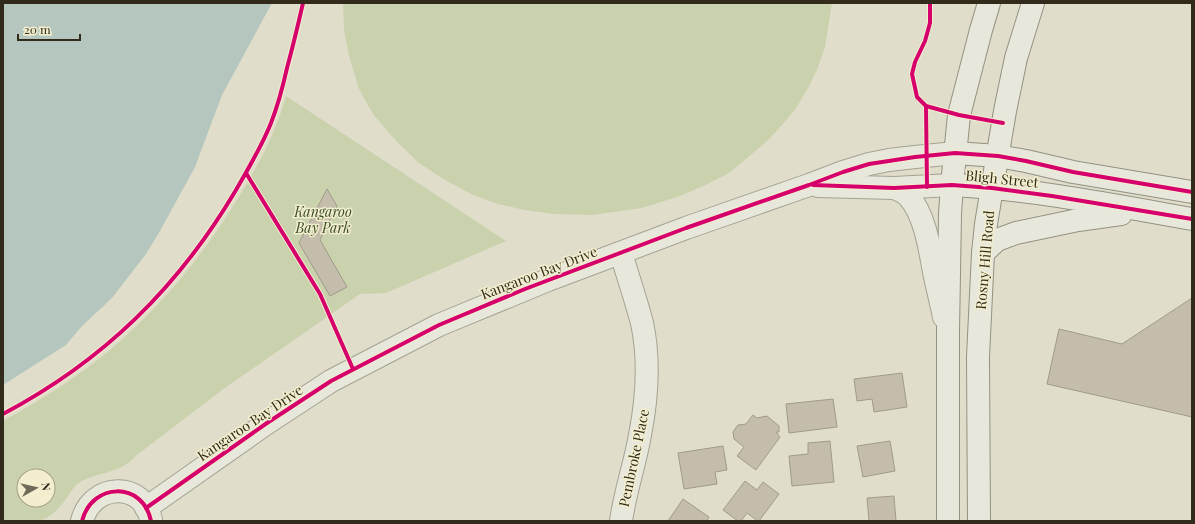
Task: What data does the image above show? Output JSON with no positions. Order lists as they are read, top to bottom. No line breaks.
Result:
{"streets":{"street":["Bligh Street","Rosny Hill Road","Kangaroo Bay Drive","Pembroke Place"]},"crossings":[["Bligh Street","Rosny Hill Road"],["Bligh Street","Kangaroo Bay Drive"],["Kangaroo Bay Drive","Pembroke Place"]],"parks":["Kangaroo Bay Park"],"scale_bar":"20 m","north":"right"}
